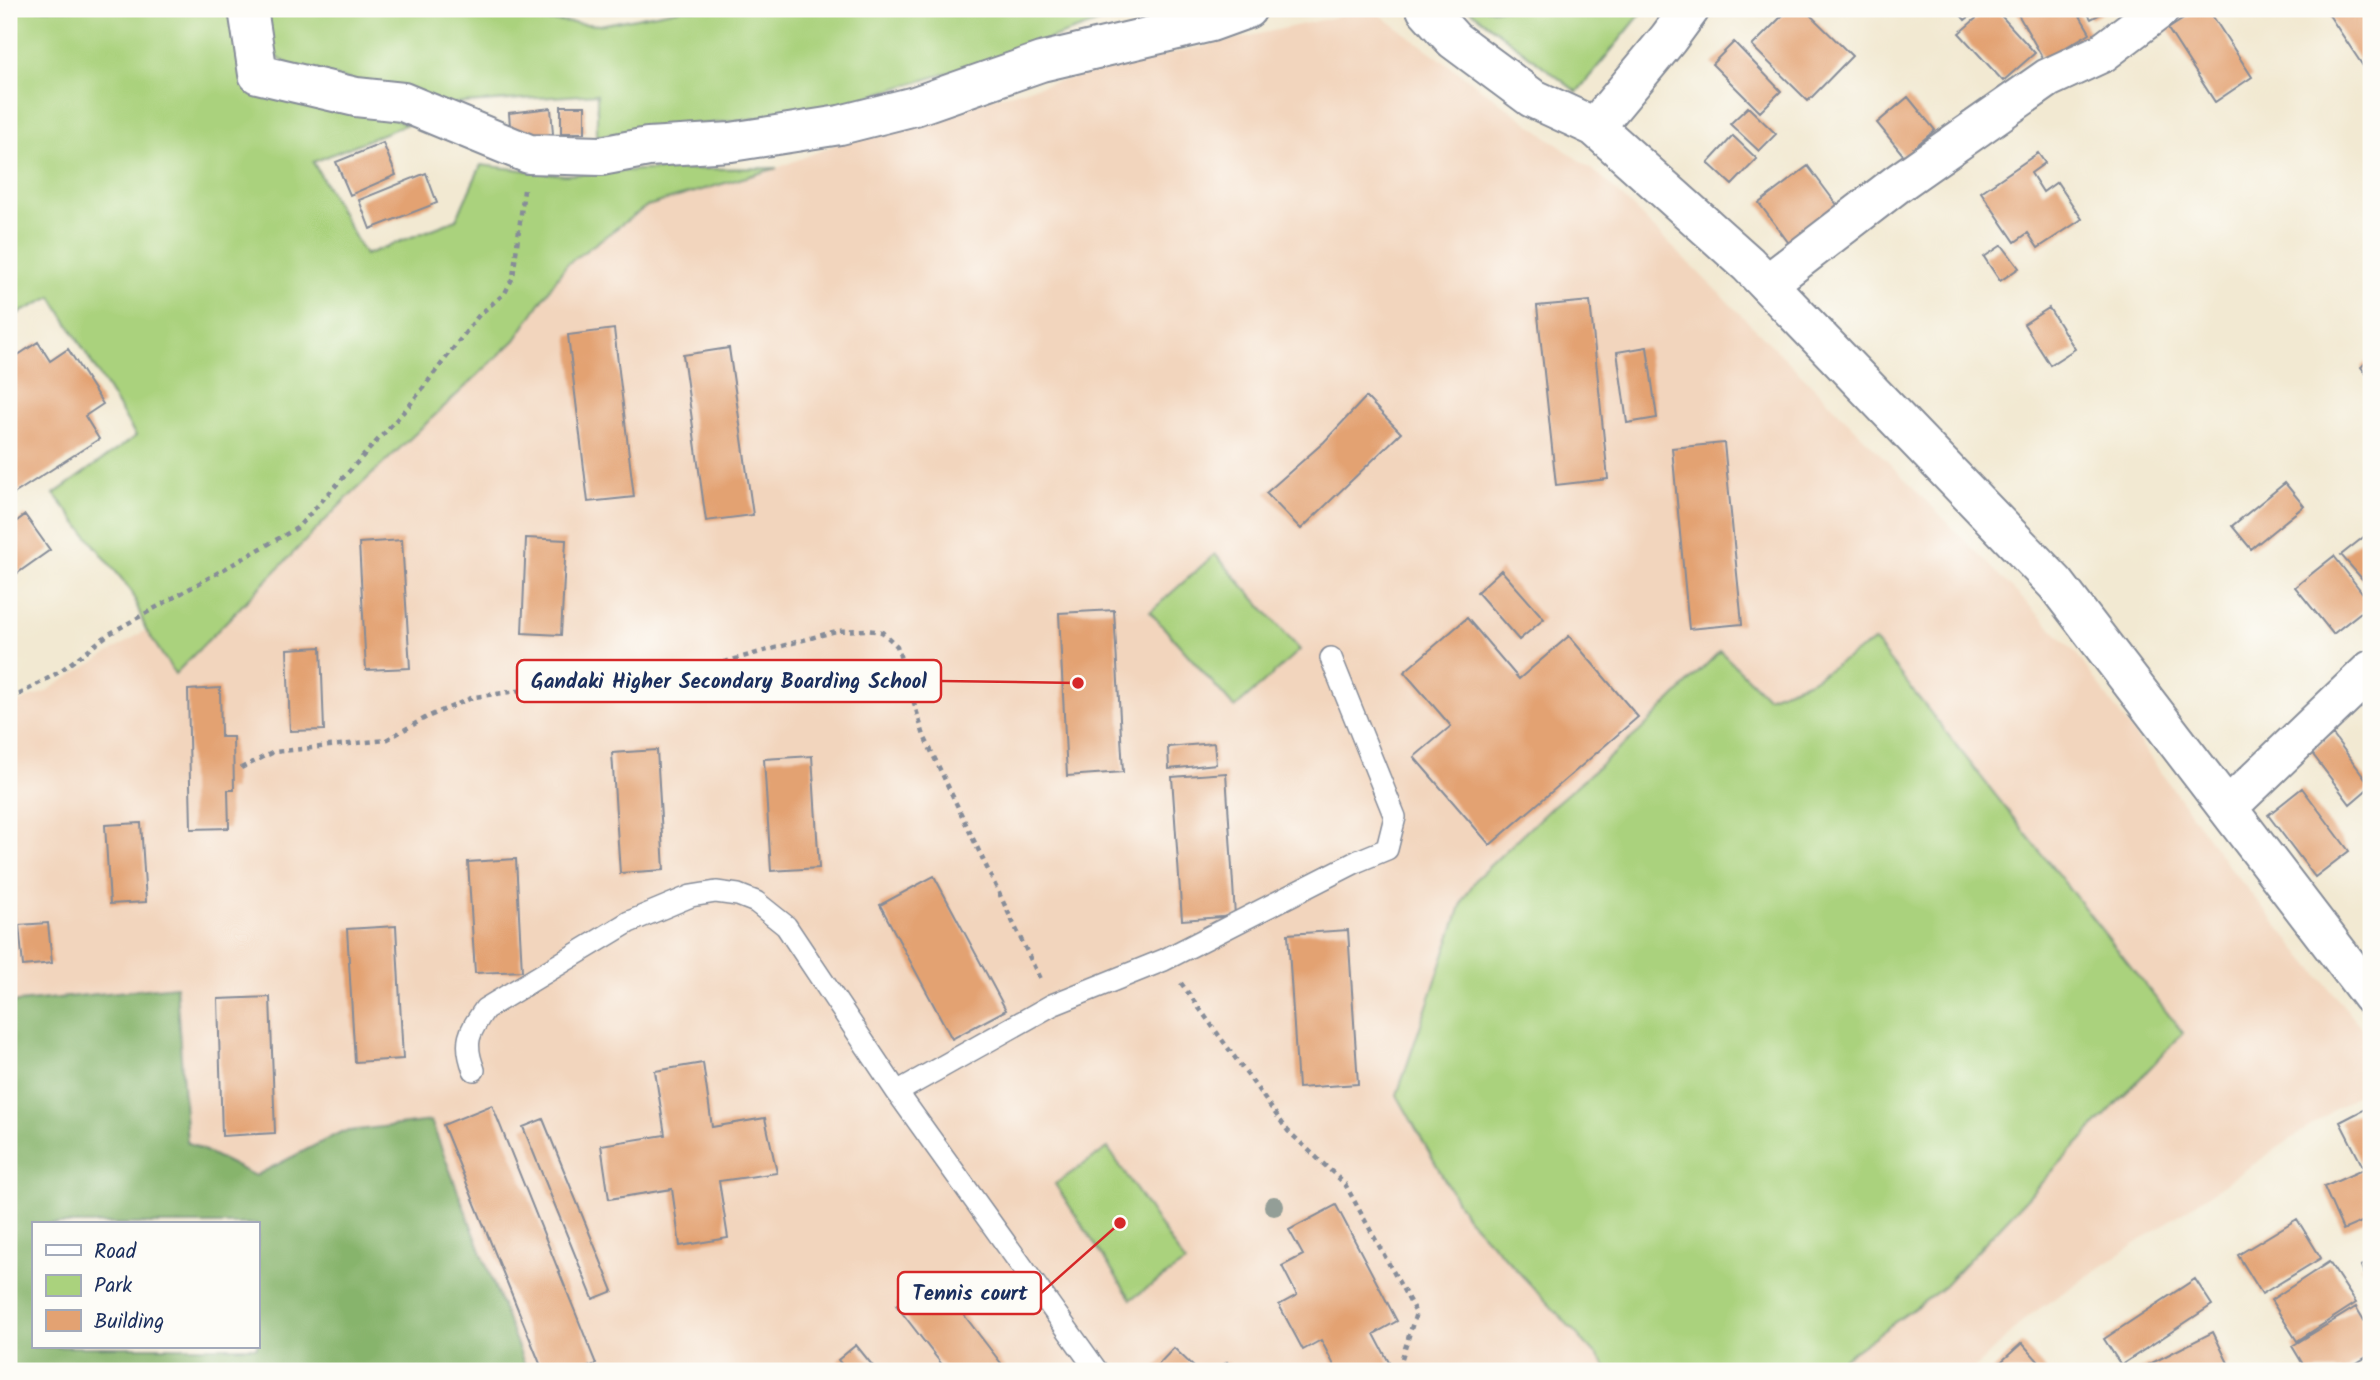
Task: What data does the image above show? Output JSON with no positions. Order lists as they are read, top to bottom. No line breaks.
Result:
{"places":["Gandaki Higher Secondary Boarding School","Tennis court"],"legend":["Road","Park","Building"]}
